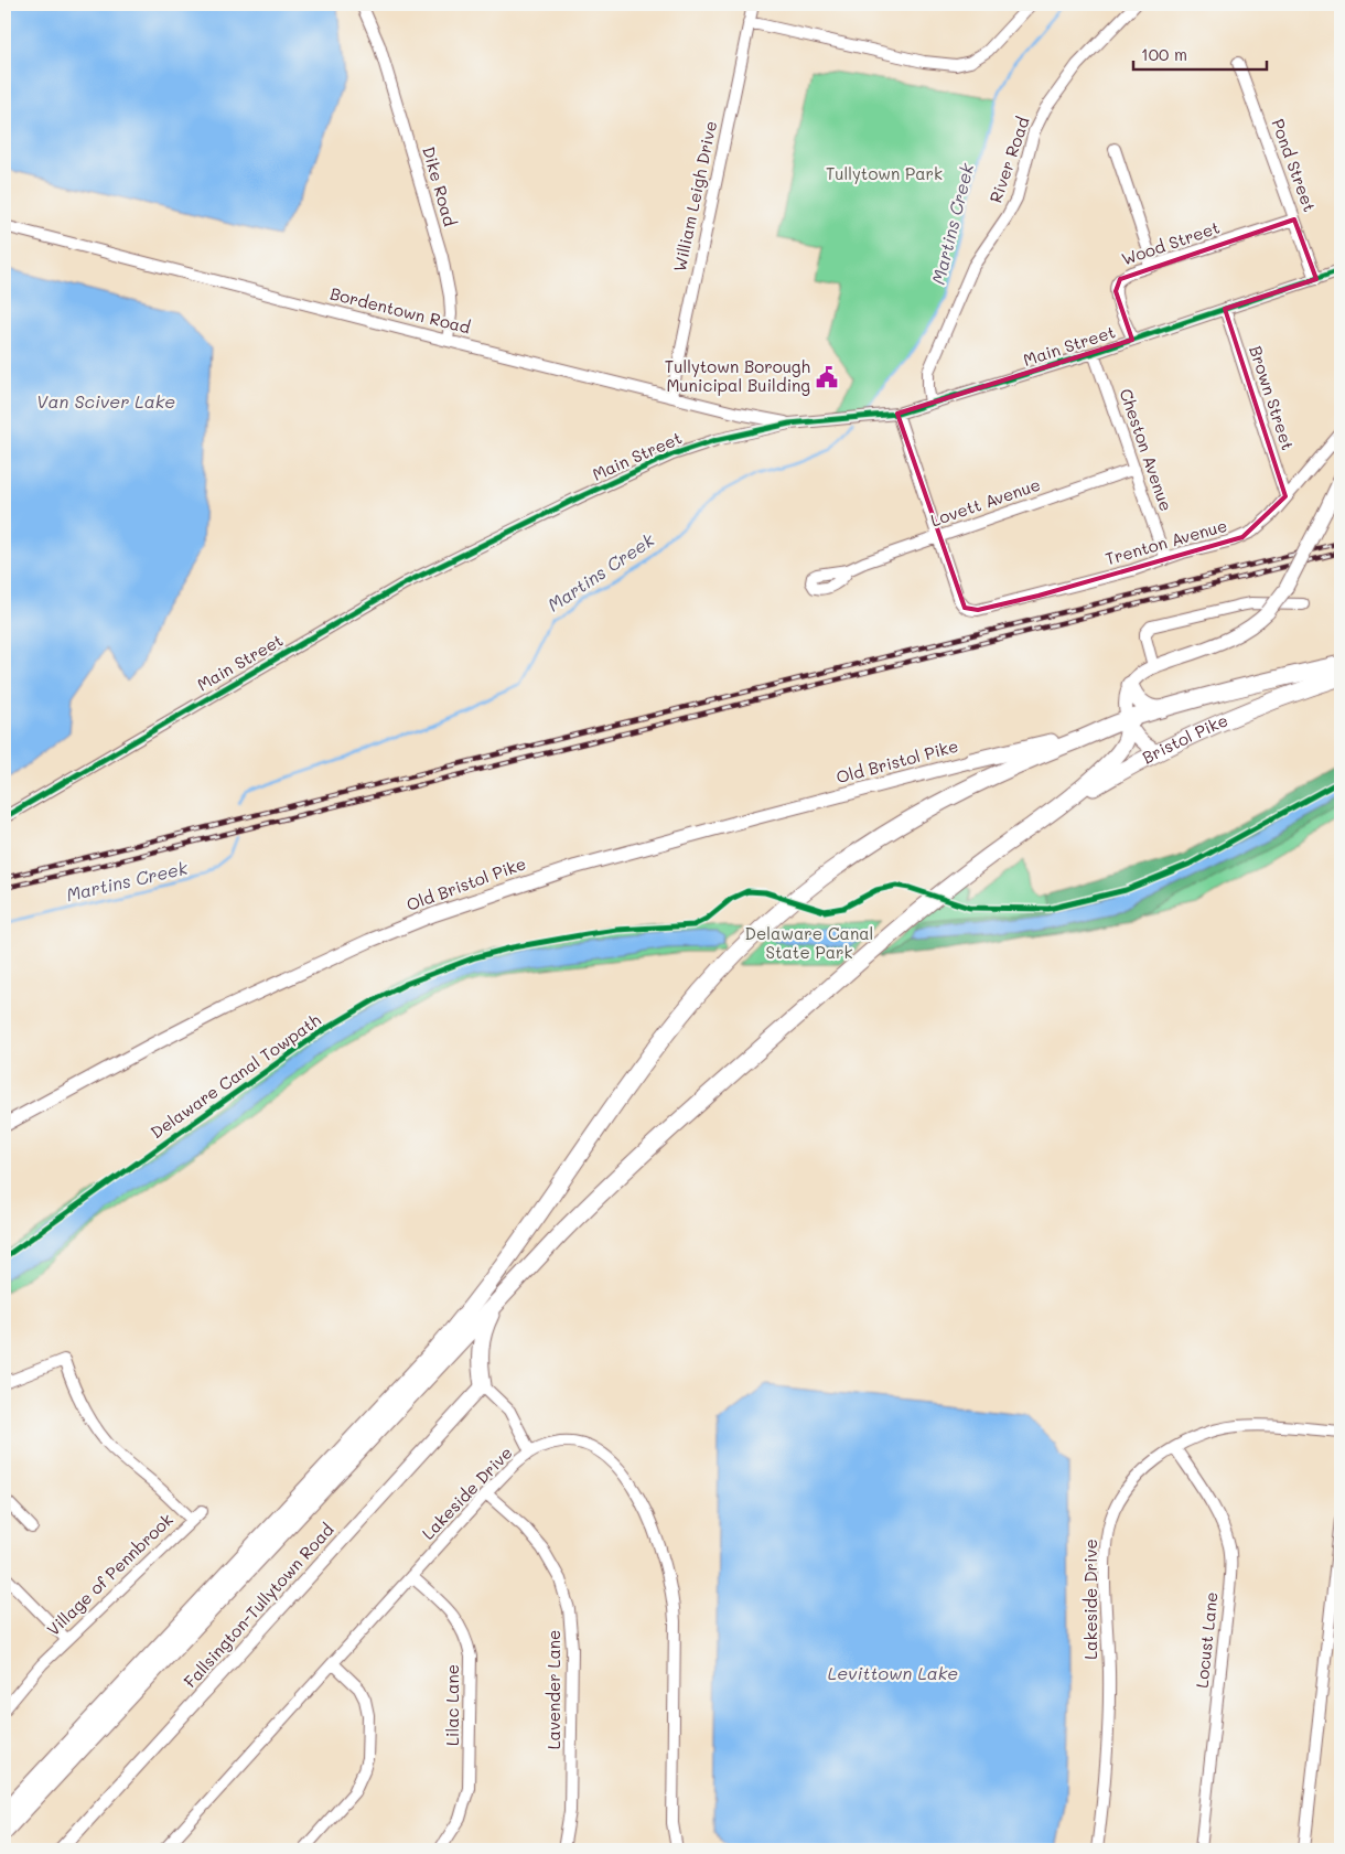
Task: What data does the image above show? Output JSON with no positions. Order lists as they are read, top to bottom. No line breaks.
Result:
{"streets":{"highway":["Bristol Pike"],"main road":["Old Bristol Pike","Fallsington-Tullytown Road"],"street":["River Road","Pond Street","Dike Road","William Leigh Drive","Wood Street","Bordentown Road","Main Street","Brown Street","Cheston Avenue","Lovett Avenue","Trenton Avenue","Lakeside Drive","Village of Pennbrook","Locust Lane","Lavender Lane","Lilac Lane"],"cycle path":["Delaware Canal Towpath"]},"crossings":[["River Road","Main Street"],["Pond Street","Wood Street"],["Pond Street","Main Street"],["Dike Road","Bordentown Road"],["William Leigh Drive","Bordentown Road"],["Wood Street","Main Street"],["Bordentown Road","Main Street"],["Main Street","Brown Street"],["Main Street","Cheston Avenue"],["Brown Street","Trenton Avenue"],["Cheston Avenue","Lovett Avenue"],["Cheston Avenue","Trenton Avenue"],["Lovett Avenue","Trenton Avenue"],["Lakeside Drive","Locust Lane"],["Lakeside Drive","Lavender Lane"],["Lakeside Drive","Lilac Lane"]],"water":["Martins Creek","Van Sciver Lake","Levittown Lake"],"parks":["Tullytown Park","Delaware Canal State Park"],"places":{"public building":["Tullytown Borough Municipal Building"]},"scale_bar":"100 m"}
